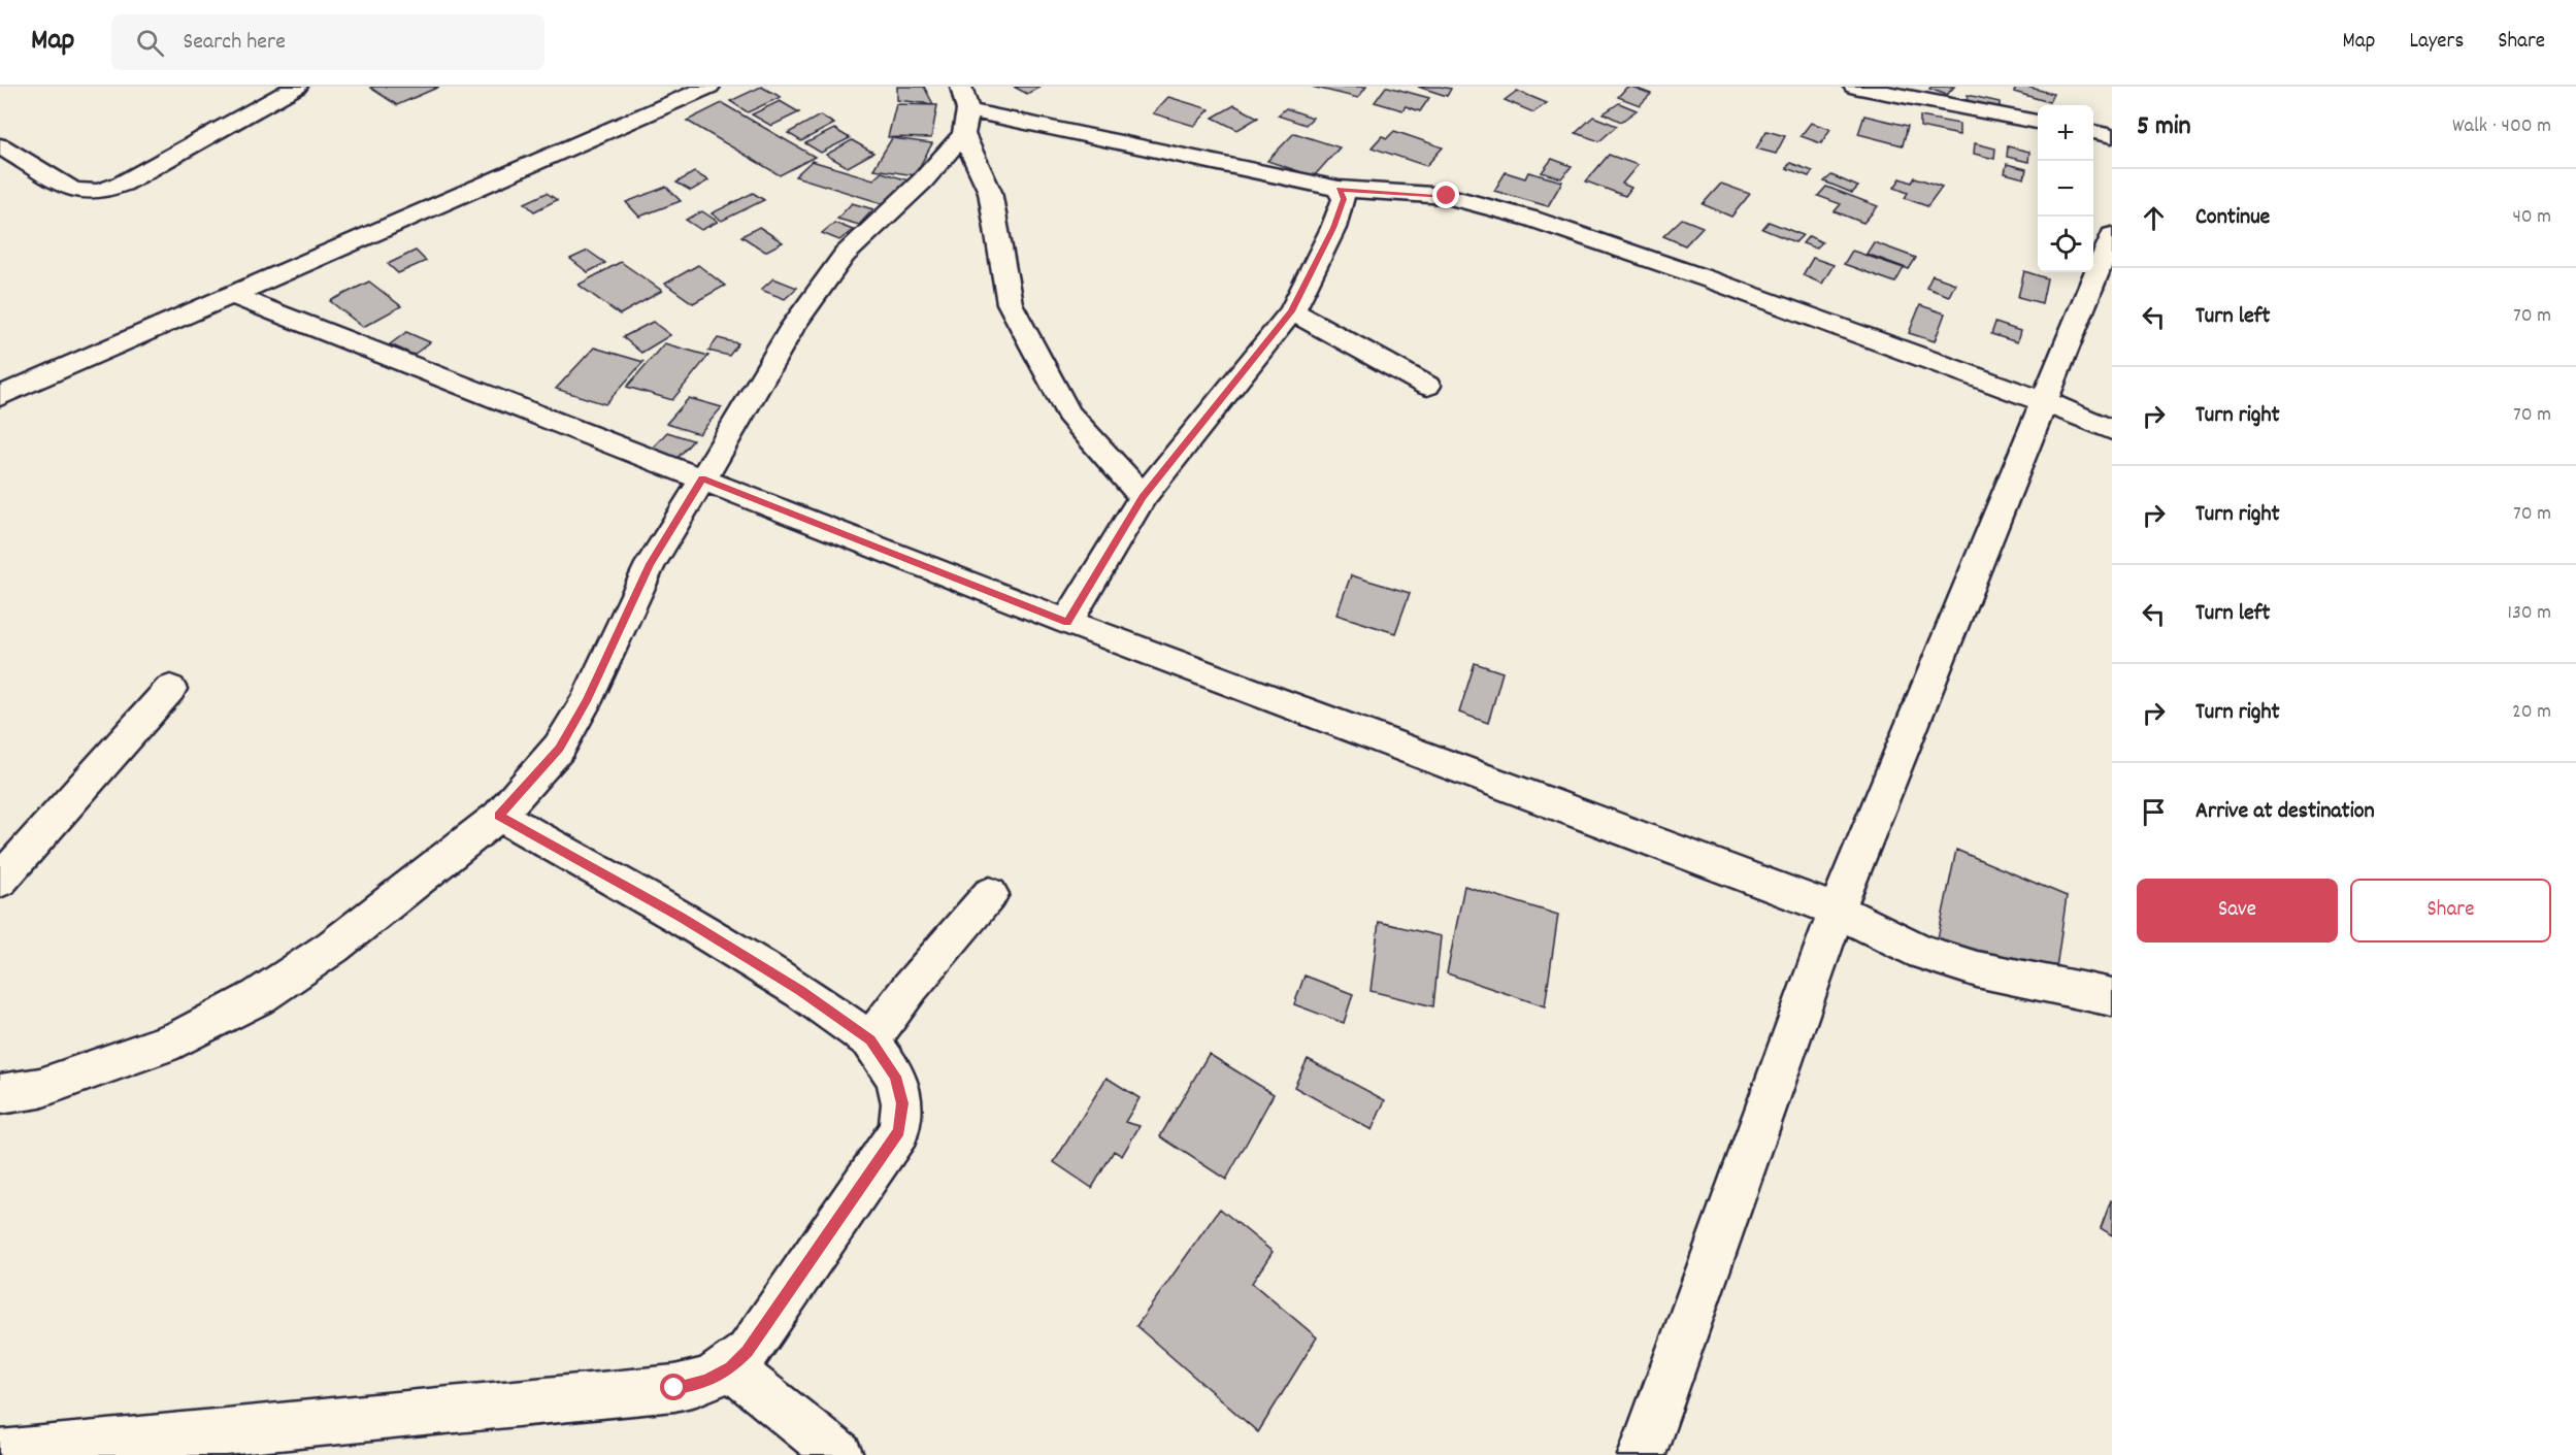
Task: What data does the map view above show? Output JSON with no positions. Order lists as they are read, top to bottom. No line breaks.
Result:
{"page":{"header":"Map","search":"Search here","nav":["Map","Layers","Share"],"heading":["5 min","Walk · 400 m"],"map_buttons":["+","−"],"list":[["Continue","40 m"],["Turn left","70 m"],["Turn right","70 m"],["Turn right","70 m"],["Turn left","130 m"],["Turn right","20 m"],"Arrive at destination"],"buttons":["Save","Share"]}}
